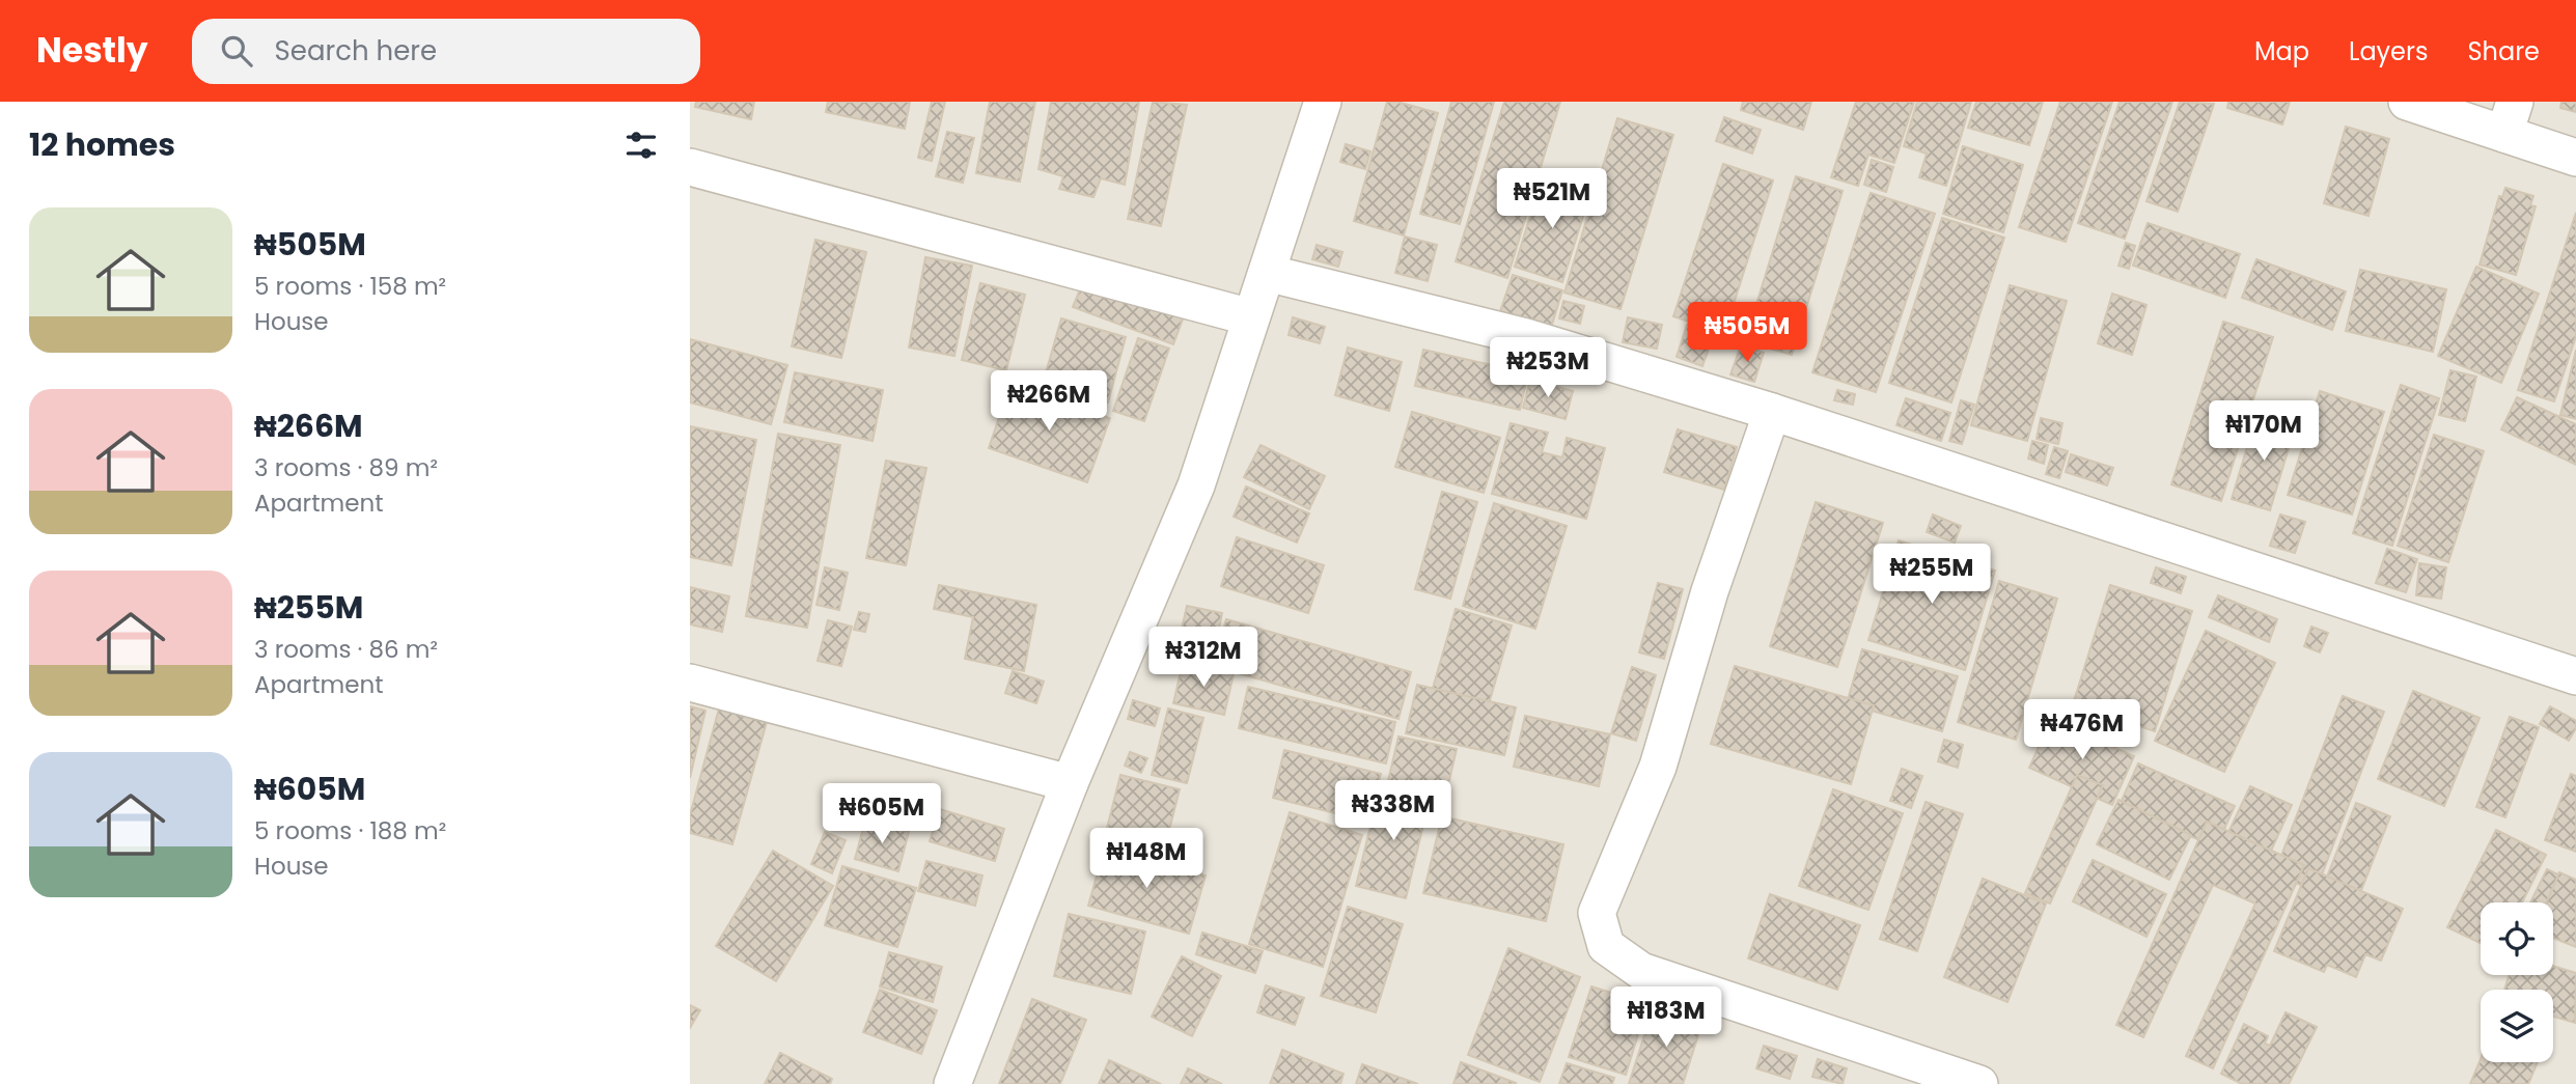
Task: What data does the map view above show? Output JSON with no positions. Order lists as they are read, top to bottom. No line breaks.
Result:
{"page":{"header":"Nestly","search":"Search here","nav":["Map","Layers","Share"],"heading":"12 homes","price":["₦521M","₦505M","₦253M","₦266M","₦170M","₦255M","₦312M","₦476M","₦338M","₦605M","₦148M","₦183M"],"list":[{"name":"₦505M","note":"5 rooms · 158 m² · House"},{"name":"₦266M","note":"3 rooms · 89 m² · Apartment"},{"name":"₦255M","note":"3 rooms · 86 m² · Apartment"},{"name":"₦605M","note":"5 rooms · 188 m² · House"}]}}
